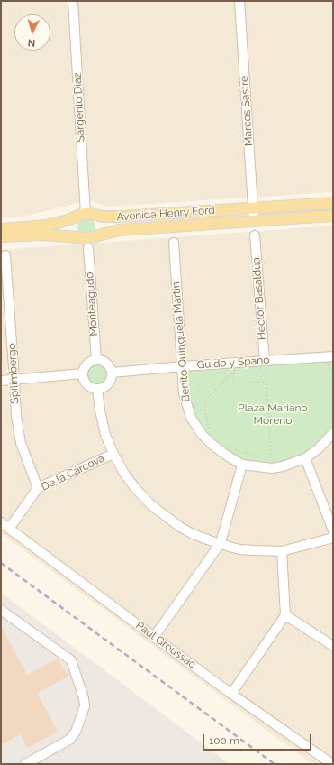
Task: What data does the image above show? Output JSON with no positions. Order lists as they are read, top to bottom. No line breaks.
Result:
{"streets":{"main road":["Avenida Henry Ford"],"street":["Sargento Díaz","Marcos Sastre","Héctor Basaldúa","Monteagudo","Benito Quinquela Martín","Guido y Spano","Spilimbergo","De la Cárcova","Paul Groussac"]},"crossings":[["Sargento Díaz","Avenida Henry Ford"],["Marcos Sastre","Avenida Henry Ford"],["Héctor Basaldúa","Guido y Spano"],["Monteagudo","Guido y Spano"],["Benito Quinquela Martín","Guido y Spano"],["Spilimbergo","De la Cárcova"],["De la Cárcova","Paul Groussac"]],"parks":["Plaza Mariano Moreno"],"scale_bar":"100 m","north":"bottom"}
